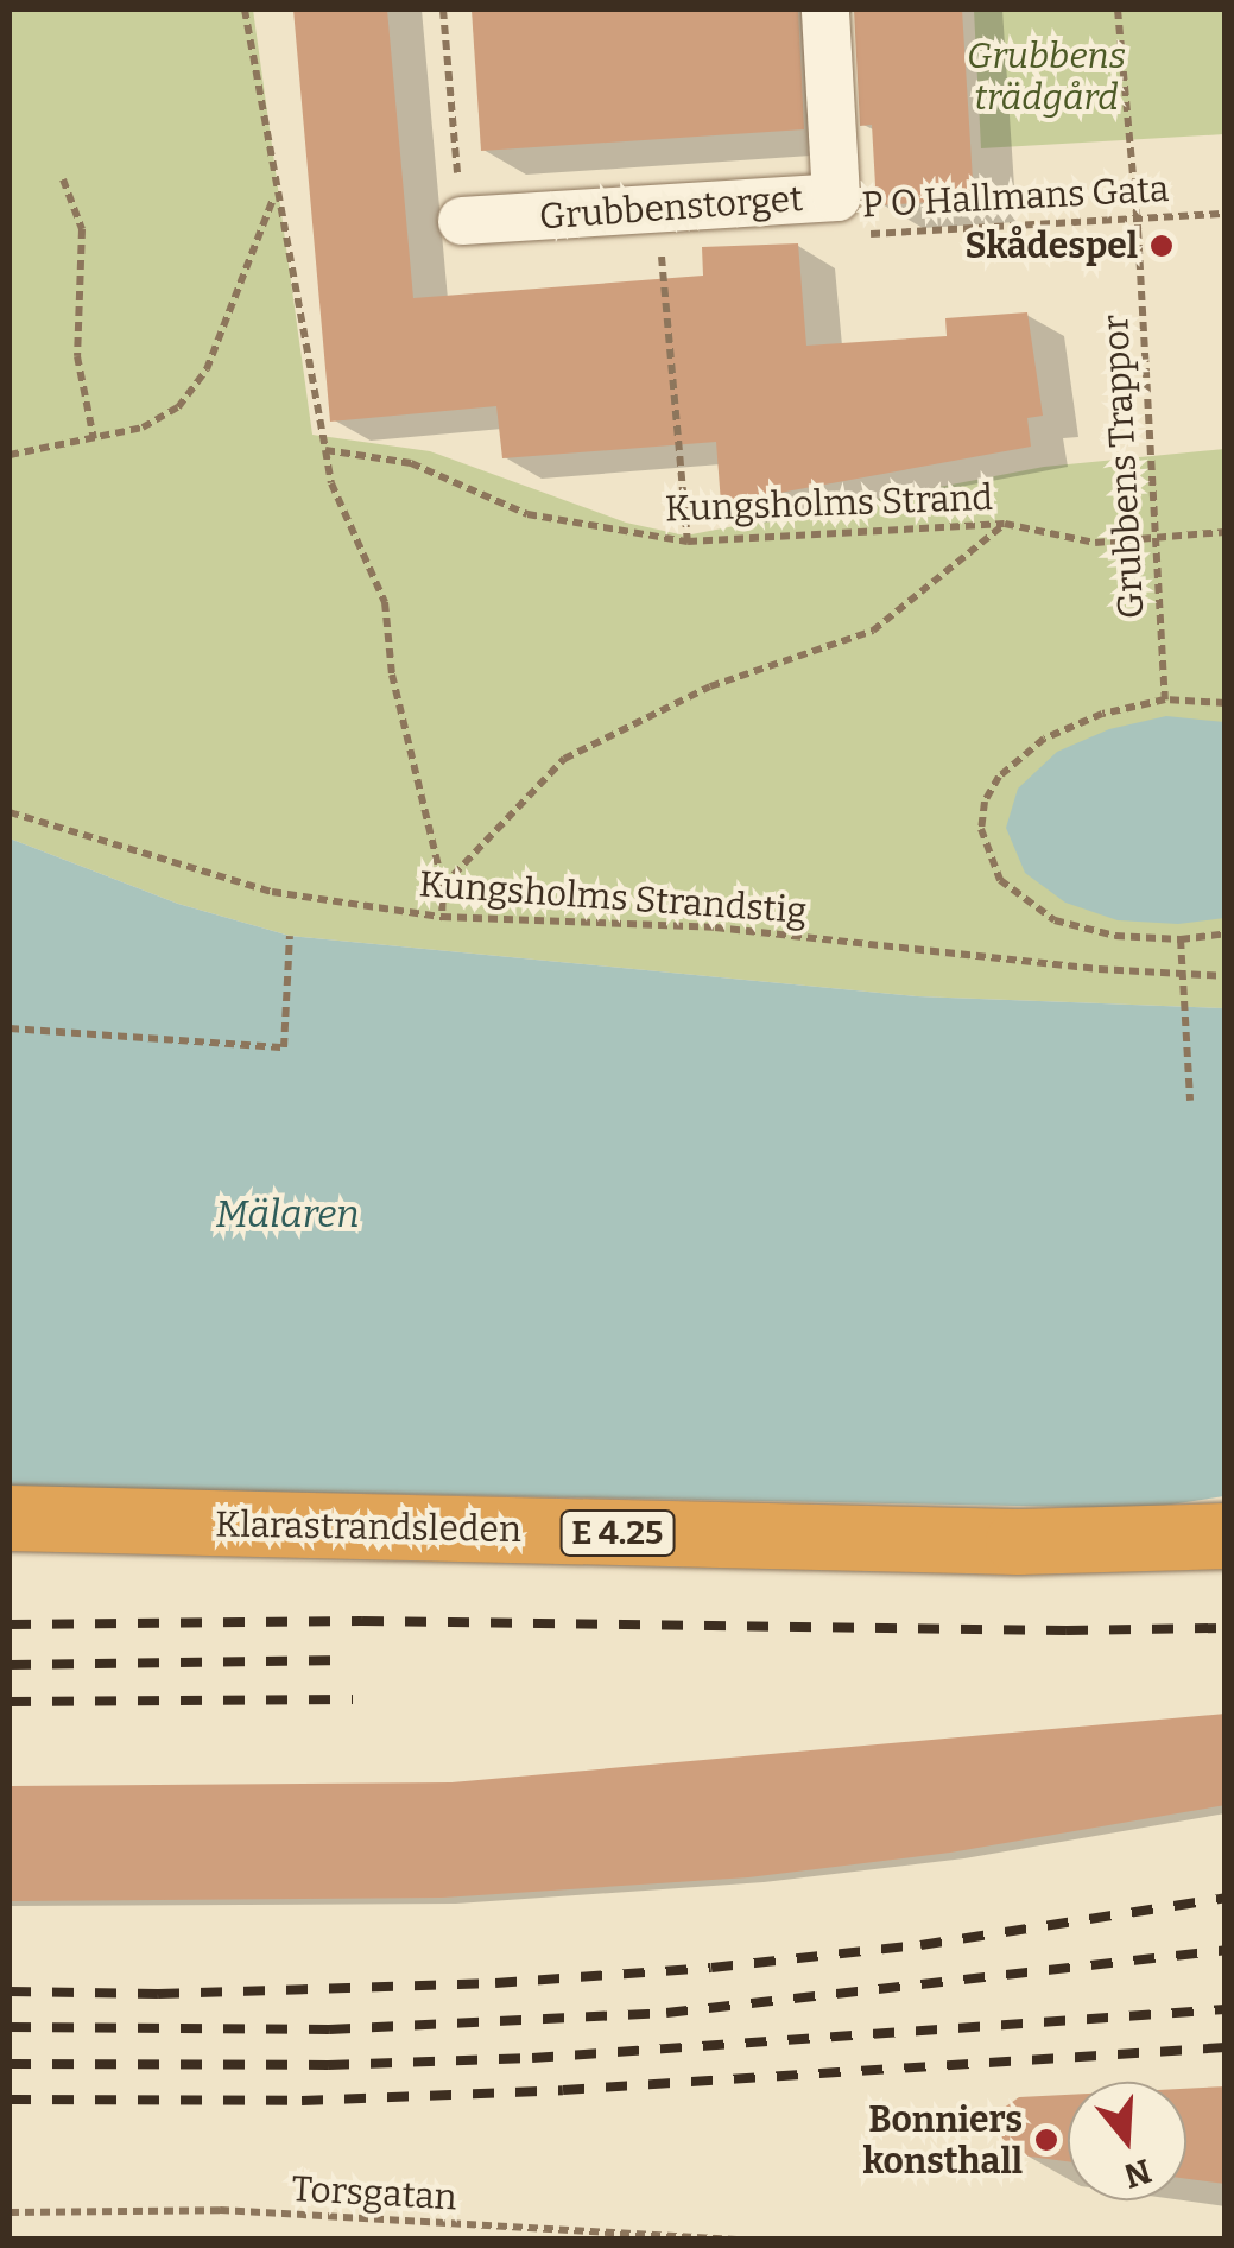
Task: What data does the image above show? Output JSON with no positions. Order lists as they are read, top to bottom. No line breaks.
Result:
{"streets":{"highway":["Klarastrandsleden","E 4.25"],"street":["Grubbenstorget"],"path":["P O Hallmans Gata","Grubbens Trappor","Kungsholms Strand","Kungsholms Strandstig","Torsgatan"]},"crossings":[["P O Hallmans Gata","Grubbenstorget"],["P O Hallmans Gata","Grubbens Trappor"],["Grubbens Trappor","Kungsholms Strand"]],"water":["Mälaren"],"parks":["Grubbens trädgård"],"places":["Skådespel","Bonniers konsthall"],"north":"bottom"}
